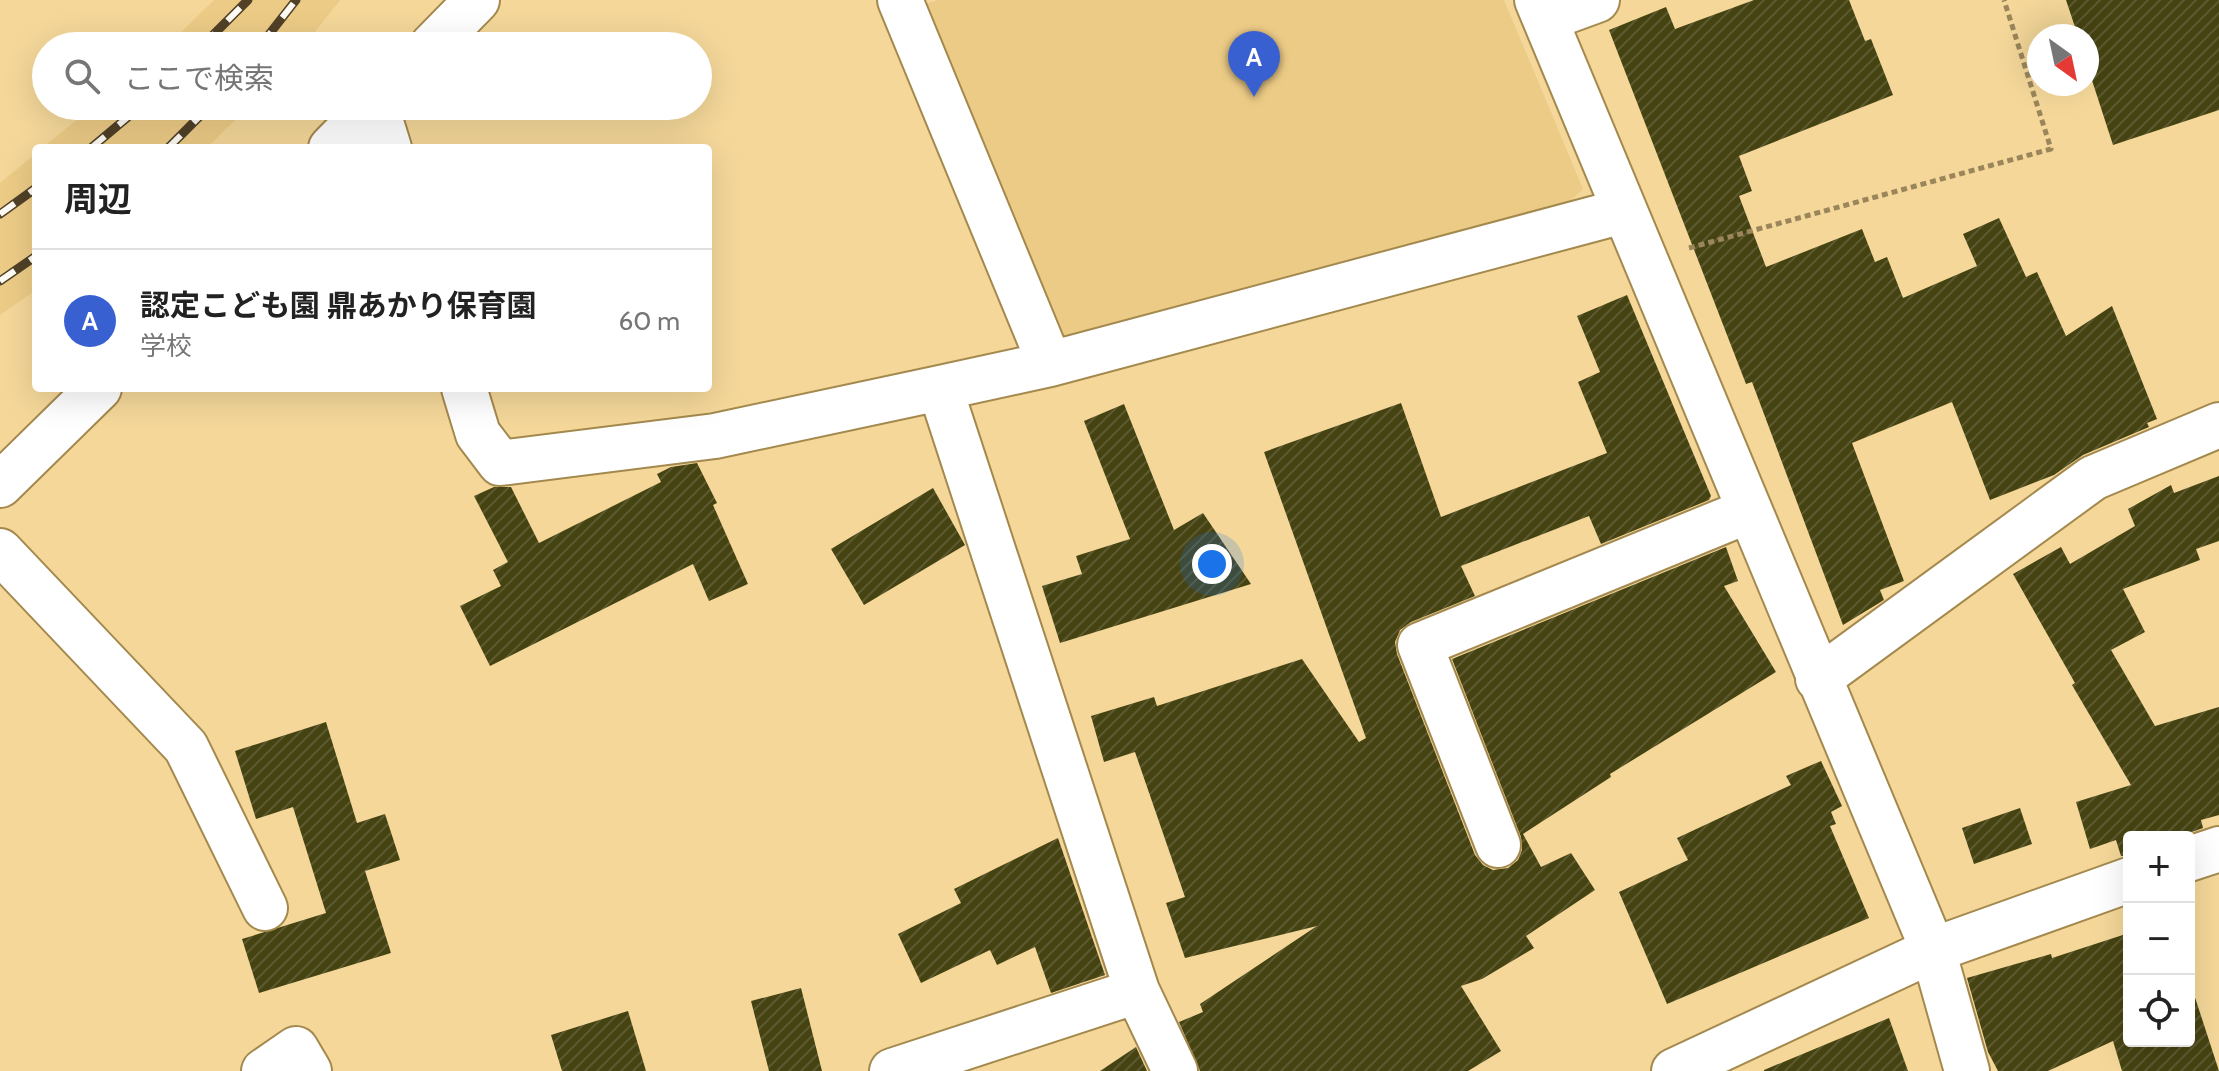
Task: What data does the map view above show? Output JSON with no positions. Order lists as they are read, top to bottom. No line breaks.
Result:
{"north":"bottom right","page":{"pins":"A","search":"ここで検索","heading":"周辺","list":[{"mark":"A","name":"認定こども園 鼎あかり保育園","note":"学校","value":"60 m"}],"map_buttons":["+","−"]}}
